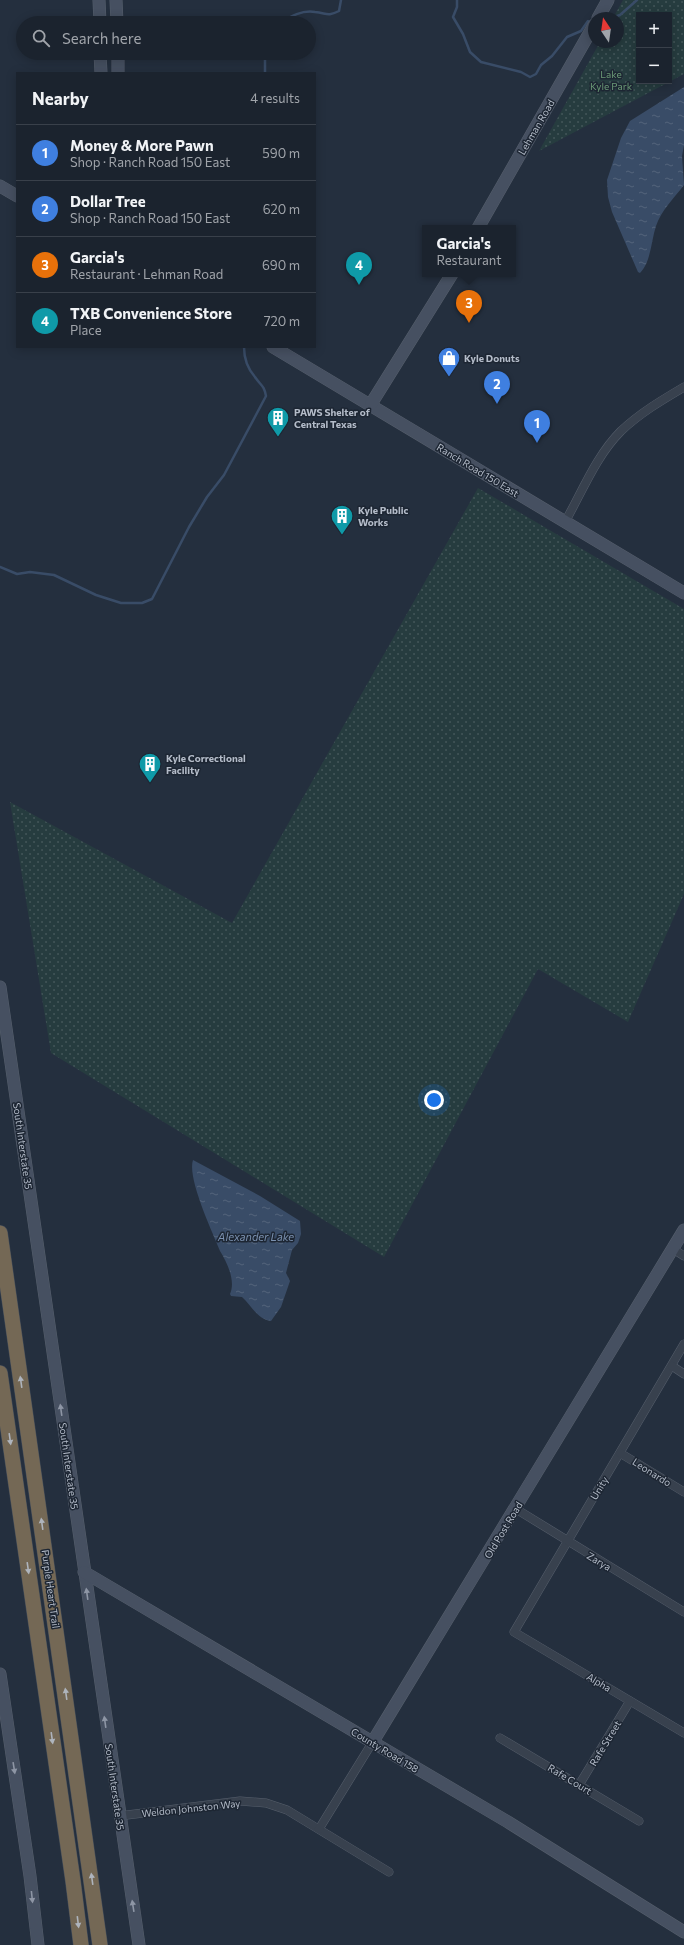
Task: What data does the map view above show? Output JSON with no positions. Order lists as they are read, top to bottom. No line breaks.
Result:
{"streets":{"highway":["Purple Heart Trail"],"main road":["Lehman Road","Ranch Road 150 East","South Interstate 35","Old Post Road","County Road 158"],"street":["Leonardo","Unity","Zarya","Alpha","Rafe Street","Rafe Court","Weldon Johnston Way"]},"crossings":[["South Interstate 35","County Road 158"],["South Interstate 35","Weldon Johnston Way"],["Leonardo","Unity"],["Unity","Zarya"],["Unity","Alpha"],["Old Post Road","Zarya"],["Old Post Road","County Road 158"],["Old Post Road","Weldon Johnston Way"],["Alpha","Rafe Street"],["Rafe Street","Rafe Court"]],"one_way":["South Interstate 35"],"water":["Alexander Lake"],"parks":["Lake Kyle Park"],"places":{"shop":["Kyle Donuts"],"building":["PAWS Shelter of Central Texas","Kyle Public Works","Kyle Correctional Facility"]},"north":"top","page":{"map_buttons":["+","−"],"search":"Search here","heading":["Nearby","4 results"],"list":[{"mark":"1","name":"Money & More Pawn","note":"Shop · Ranch Road 150 East","value":"590 m"},{"mark":"2","name":"Dollar Tree","note":"Shop · Ranch Road 150 East","value":"620 m"},{"mark":"3","name":"Garcia's","note":"Restaurant · Lehman Road","value":"690 m"},{"mark":"4","name":"TXB Convenience Store","note":"Place","value":"720 m"}],"popup":["Garcia's","Restaurant"],"pins":["4","3","2","1"]}}
